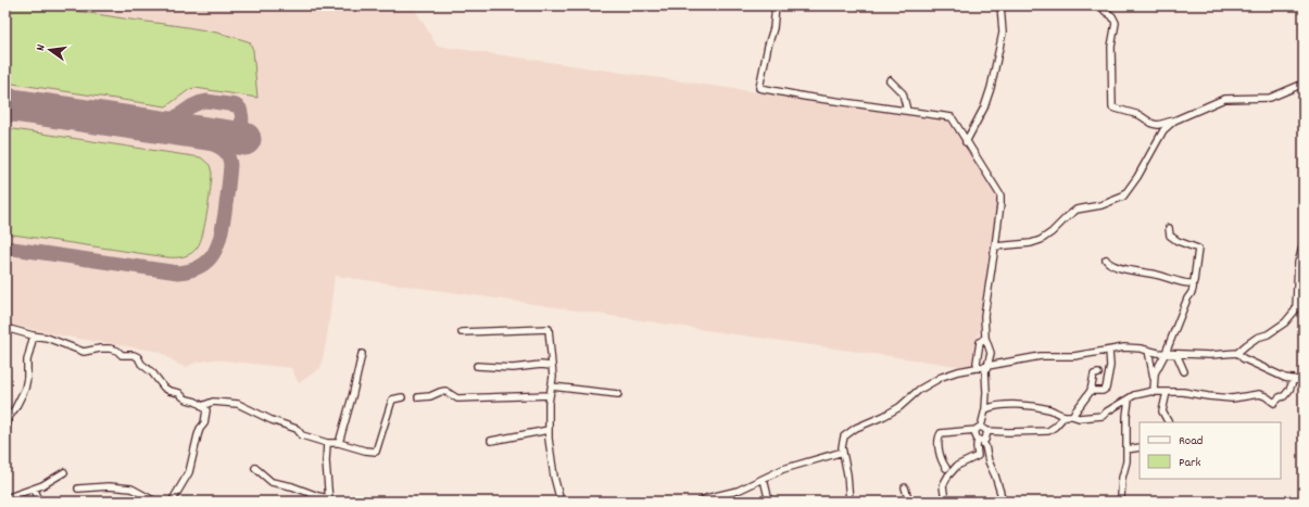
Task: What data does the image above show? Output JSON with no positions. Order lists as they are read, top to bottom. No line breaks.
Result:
{"legend":["Road","Park"],"north":"left"}
